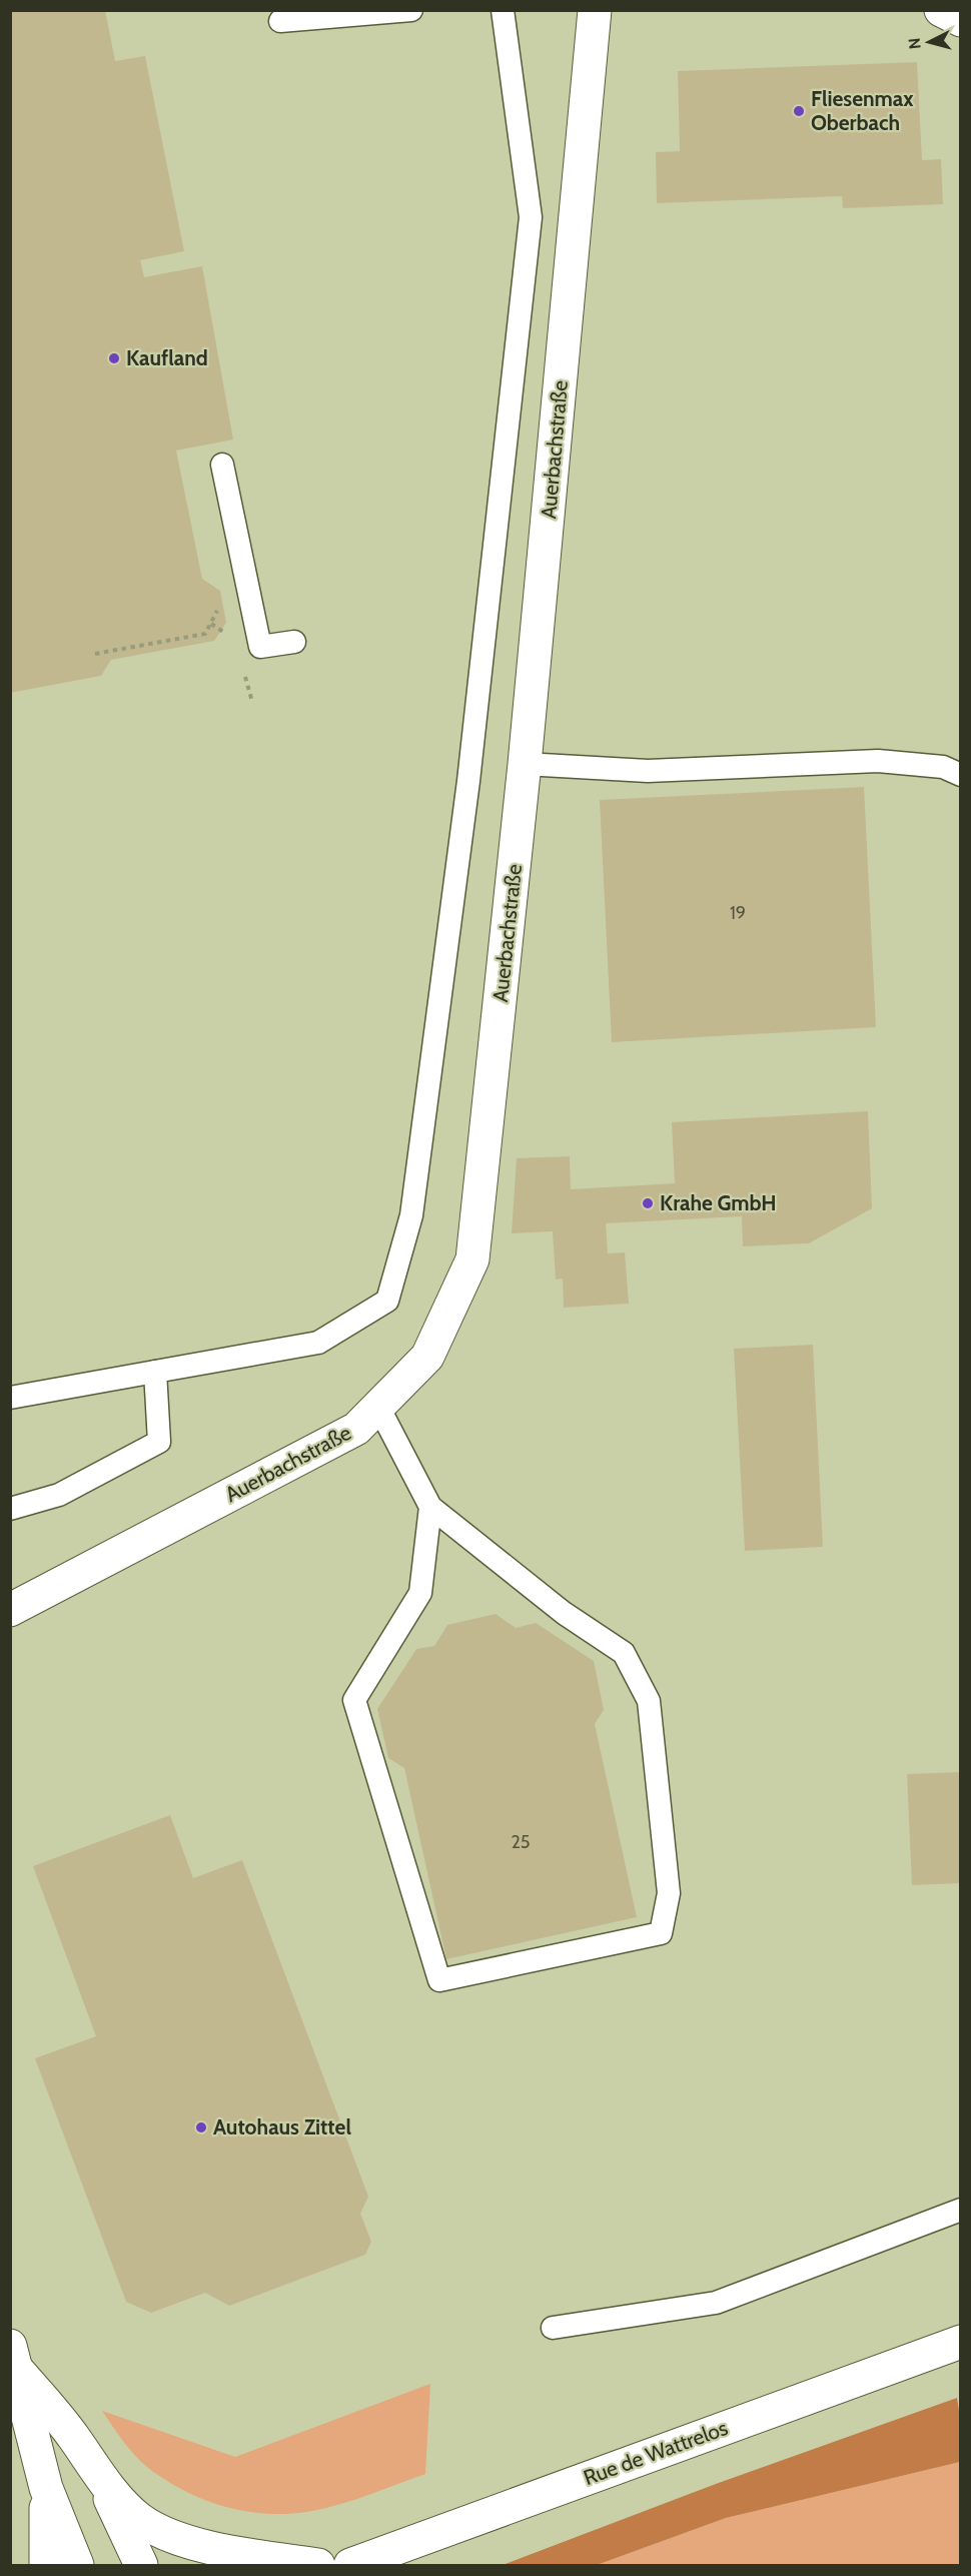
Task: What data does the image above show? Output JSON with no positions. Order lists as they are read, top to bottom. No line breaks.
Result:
{"streets":{"street":["Auerbachstraße","Rue de Wattrelos"]},"places":["Fliesenmax Oberbach","Kaufland","Krahe GmbH","Autohaus Zittel"],"house_numbers":["19","25"],"north":"left"}
